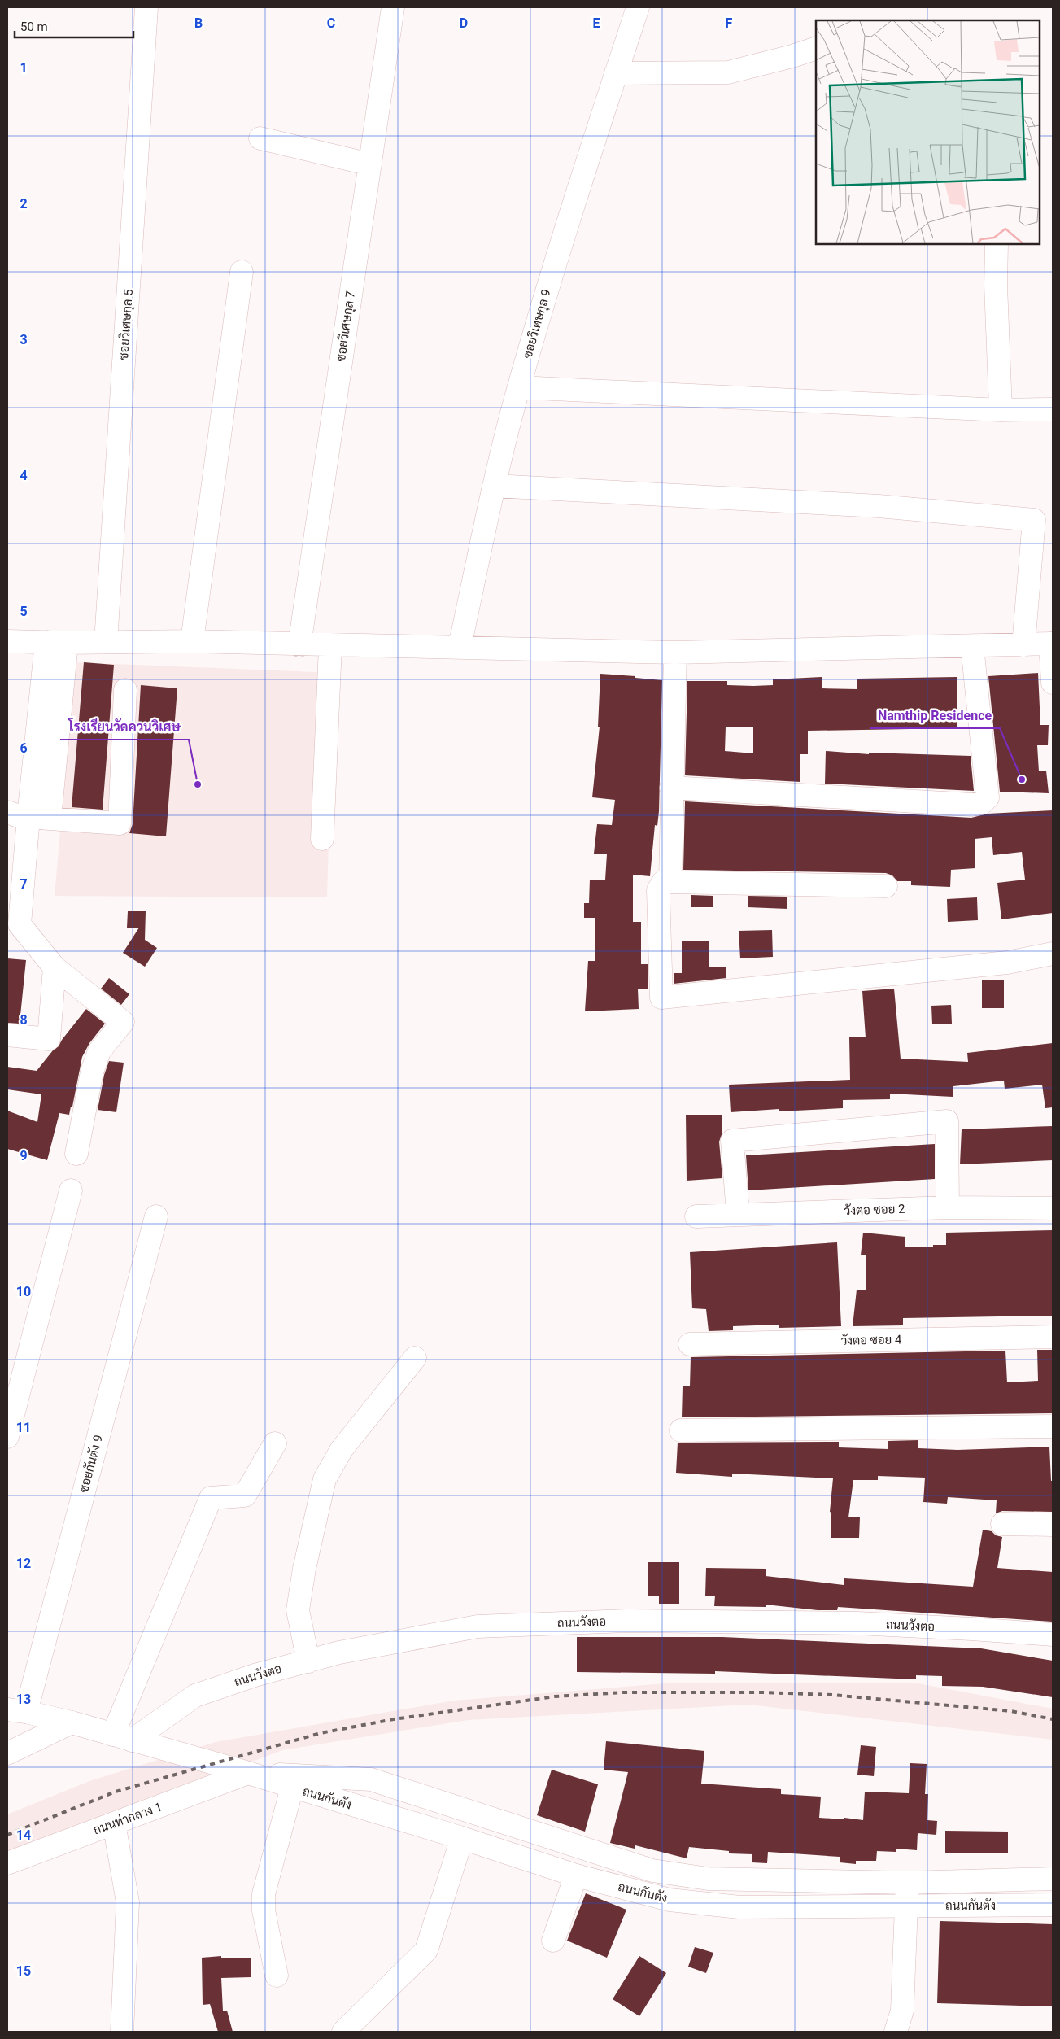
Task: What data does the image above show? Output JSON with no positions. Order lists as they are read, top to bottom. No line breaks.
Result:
{"streets":{"street":["ซอยวิเศษกุล 9","ซอยวิเศษกุล 5","ซอยวิเศษกุล 7","วังตอ ซอย 2","วังตอ ซอย 4","ซอยกันตัง 9","ถนนวังตอ","ถนนกันตัง","ถนนท่ากลาง 1"]},"crossings":[["ซอยกันตัง 9","ถนนกันตัง"],["ถนนวังตอ","ถนนกันตัง"],["ถนนกันตัง","ถนนท่ากลาง 1"]],"places":["Namthip Residence","โรงเรียนวัดควนวิเศษ"],"scale_bar":"50 m","grid":{"columns":["B","C","D","E","F"],"rows":["1","2","3","4","5","6","7","8","9","10","11","12","13","14","15"]}}
